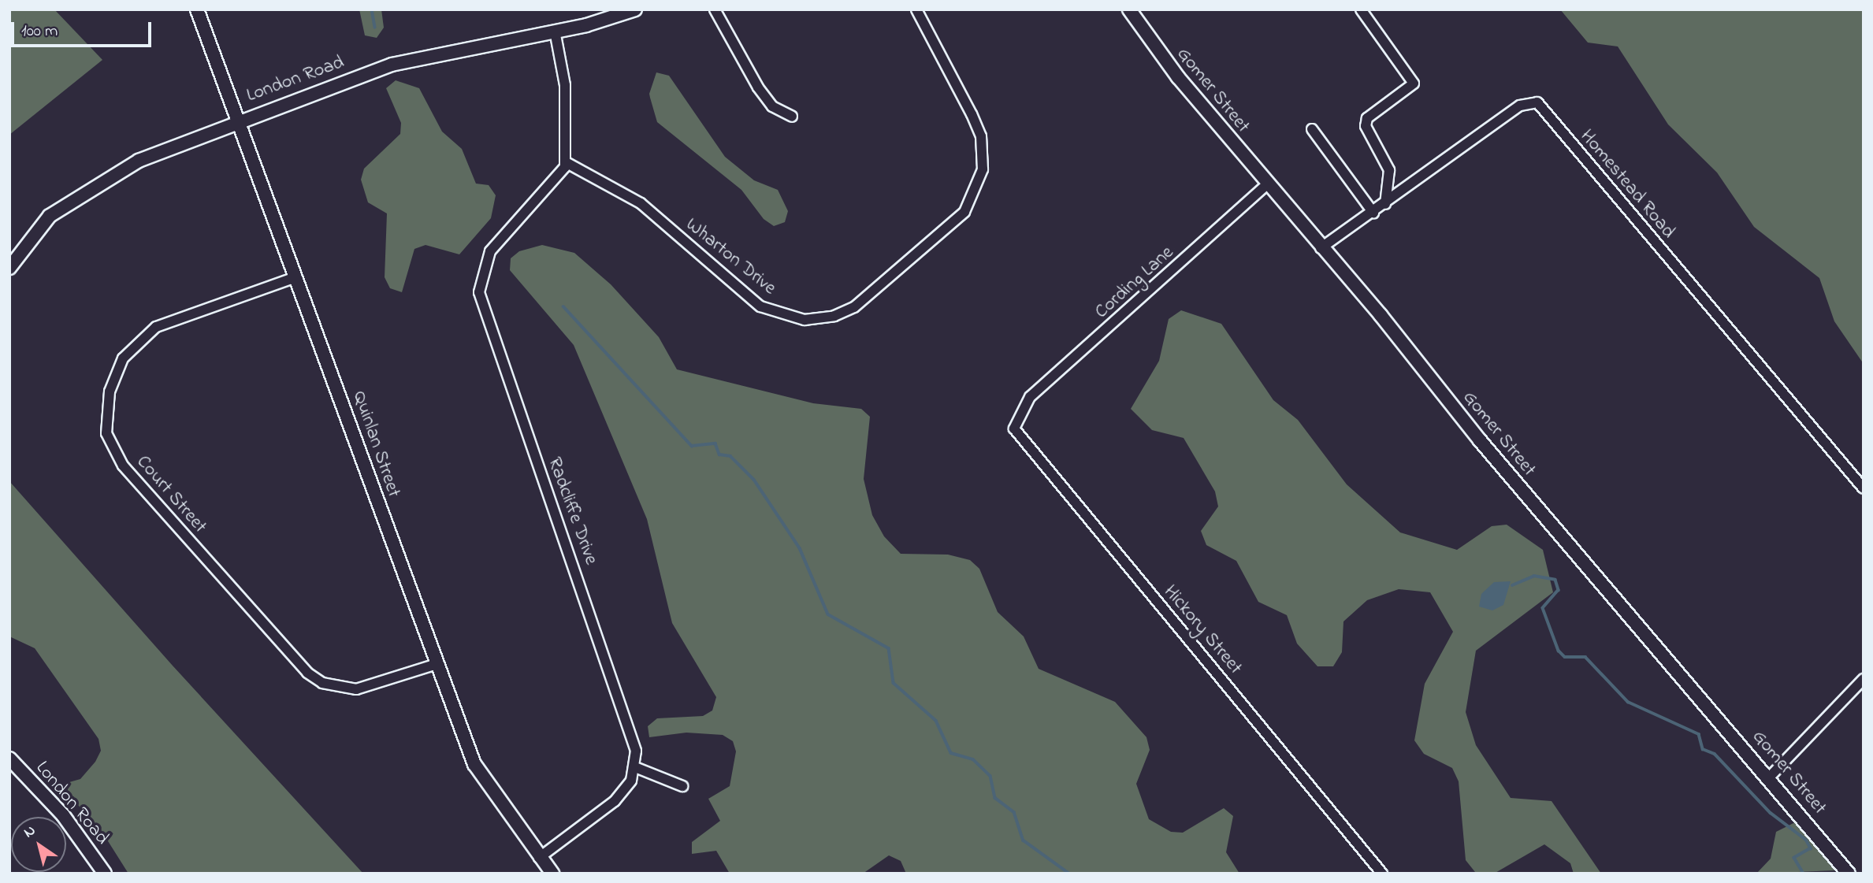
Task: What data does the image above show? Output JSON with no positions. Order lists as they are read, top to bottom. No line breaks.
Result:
{"streets":{"street":["London Road","Gomer Street","Homestead Road","Wharton Drive","Cording Lane","Quinlan Street","Court Street","Radcliffe Drive","Hickory Street"]},"crossings":[["London Road","Quinlan Street"],["Gomer Street","Homestead Road"],["Gomer Street","Cording Lane"],["Wharton Drive","Radcliffe Drive"],["Cording Lane","Hickory Street"],["Quinlan Street","Court Street"]],"scale_bar":"100 m","north":"top left"}
